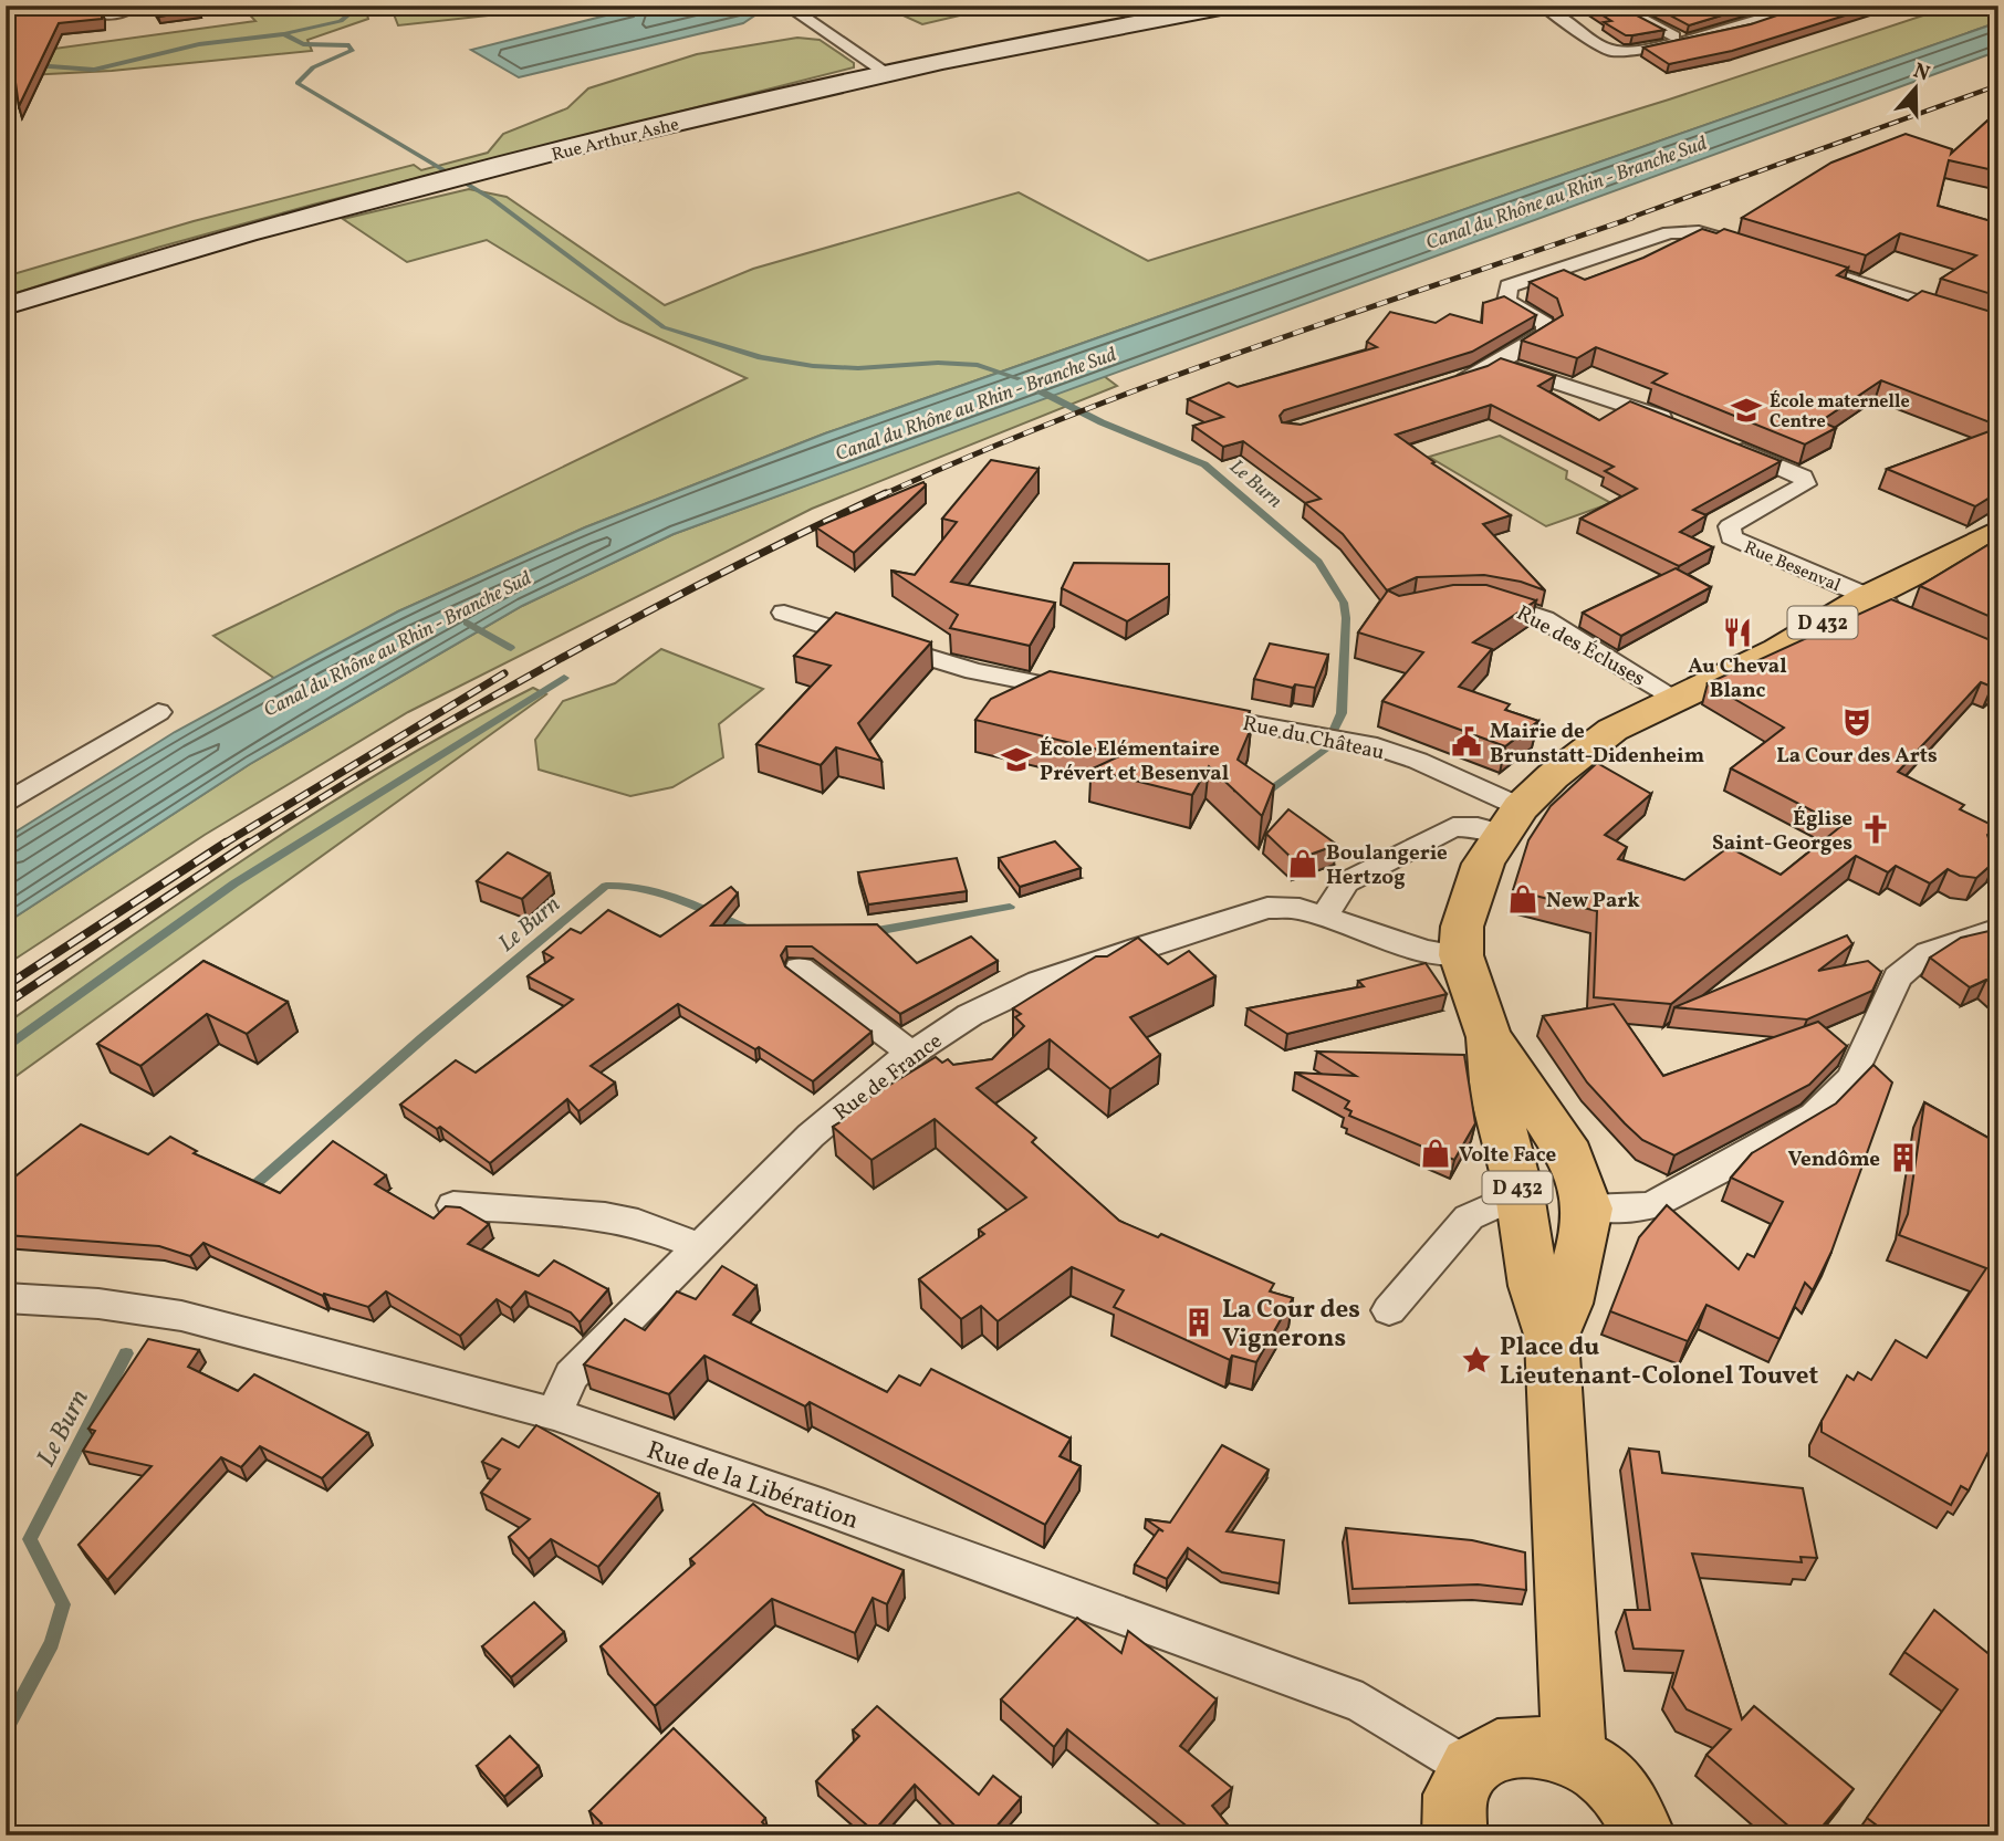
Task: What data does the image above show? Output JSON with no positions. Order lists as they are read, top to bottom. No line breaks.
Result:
{"streets":{"main road":["Rue Arthur Ashe","D 432"],"street":["Rue Besenval","Rue des Écluses","Rue du Château","Rue de France","Rue de la Libération"]},"crossings":[["Rue Besenval","D 432"],["D 432","Rue des Écluses"],["D 432","Rue du Château"],["D 432","Rue de France"],["Rue de France","Rue de la Libération"]],"water":["Canal du Rhône au Rhin - Branche Sud","Le Burn"],"places":{"school or university":["École maternelle Centre","École Elémentaire Prévert et Besenval"],"restaurant":["Au Cheval Blanc"],"theatre":["La Cour des Arts"],"public building":["Mairie de Brunstatt-Didenheim"],"church":["Église Saint-Georges"],"shop":["Boulangerie Hertzog","New Park","Volte Face"],"building":["Vendôme","La Cour des Vignerons"],"place":["Place du Lieutenant-Colonel Touvet"]},"north":"top"}
